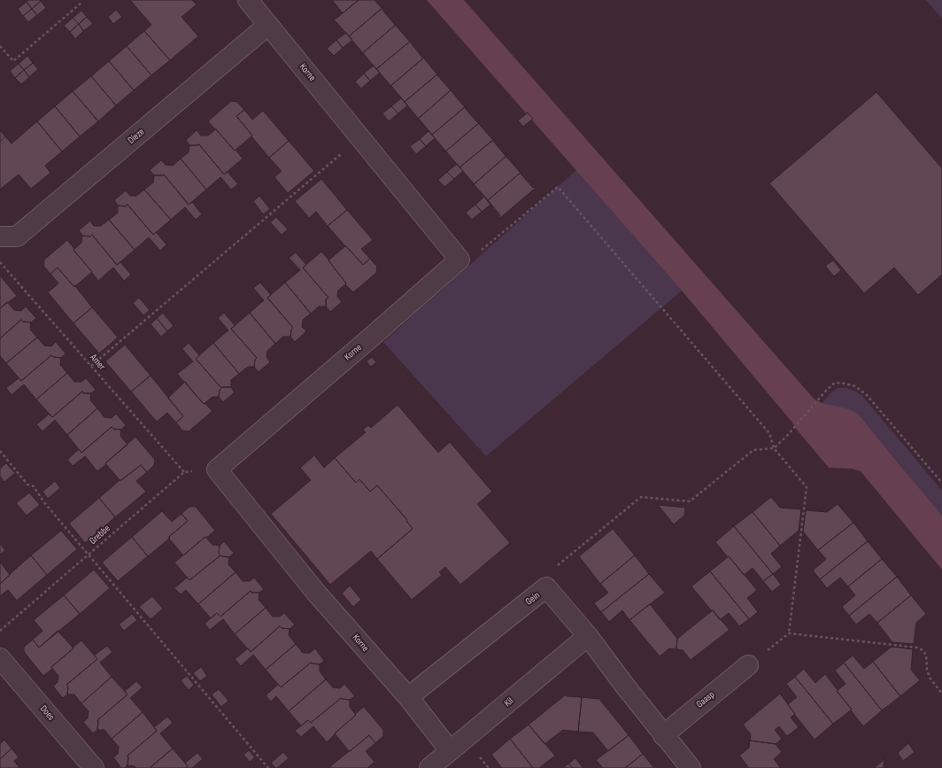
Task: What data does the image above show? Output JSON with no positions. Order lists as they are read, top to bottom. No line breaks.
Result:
{"streets":{"street":["Korne","Dieze","Gein","Gaasp","Kil","Does"],"path":["Amer","Grebbe"]},"crossings":[["Korne","Dieze"],["Korne","Gein"],["Amer","Grebbe"],["Gein","Gaasp"],["Gein","Kil"]]}
